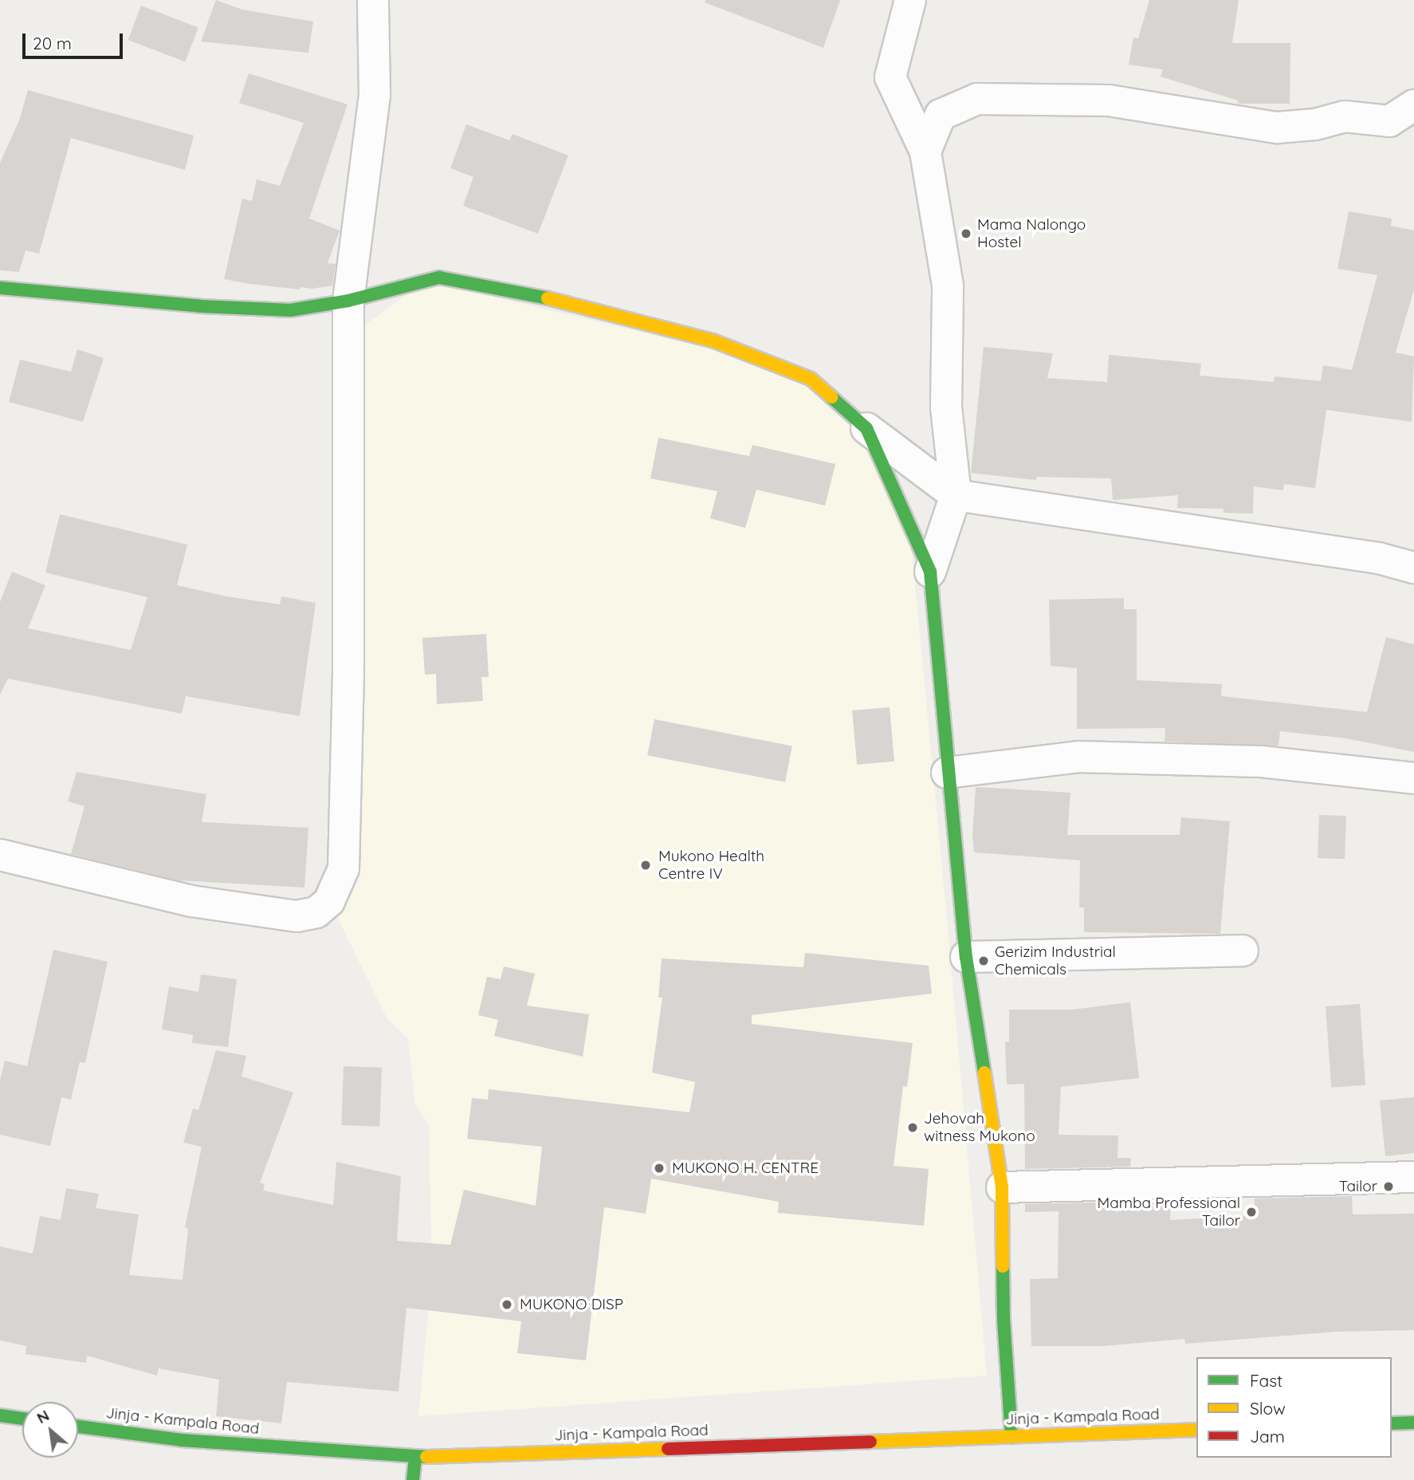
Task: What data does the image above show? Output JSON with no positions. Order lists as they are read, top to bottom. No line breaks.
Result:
{"streets":{"main road":["Jinja - Kampala Road"]},"places":["Mama Nalongo Hostel","Mukono Health Centre IV","Gerizim Industrial Chemicals","Jehovah witness Mukono","MUKONO H. CENTRE","Tailor","Mamba Professional Tailor","MUKONO DISP"],"legend":["Fast","Slow","Jam"],"scale_bar":"20 m","north":"top left"}
